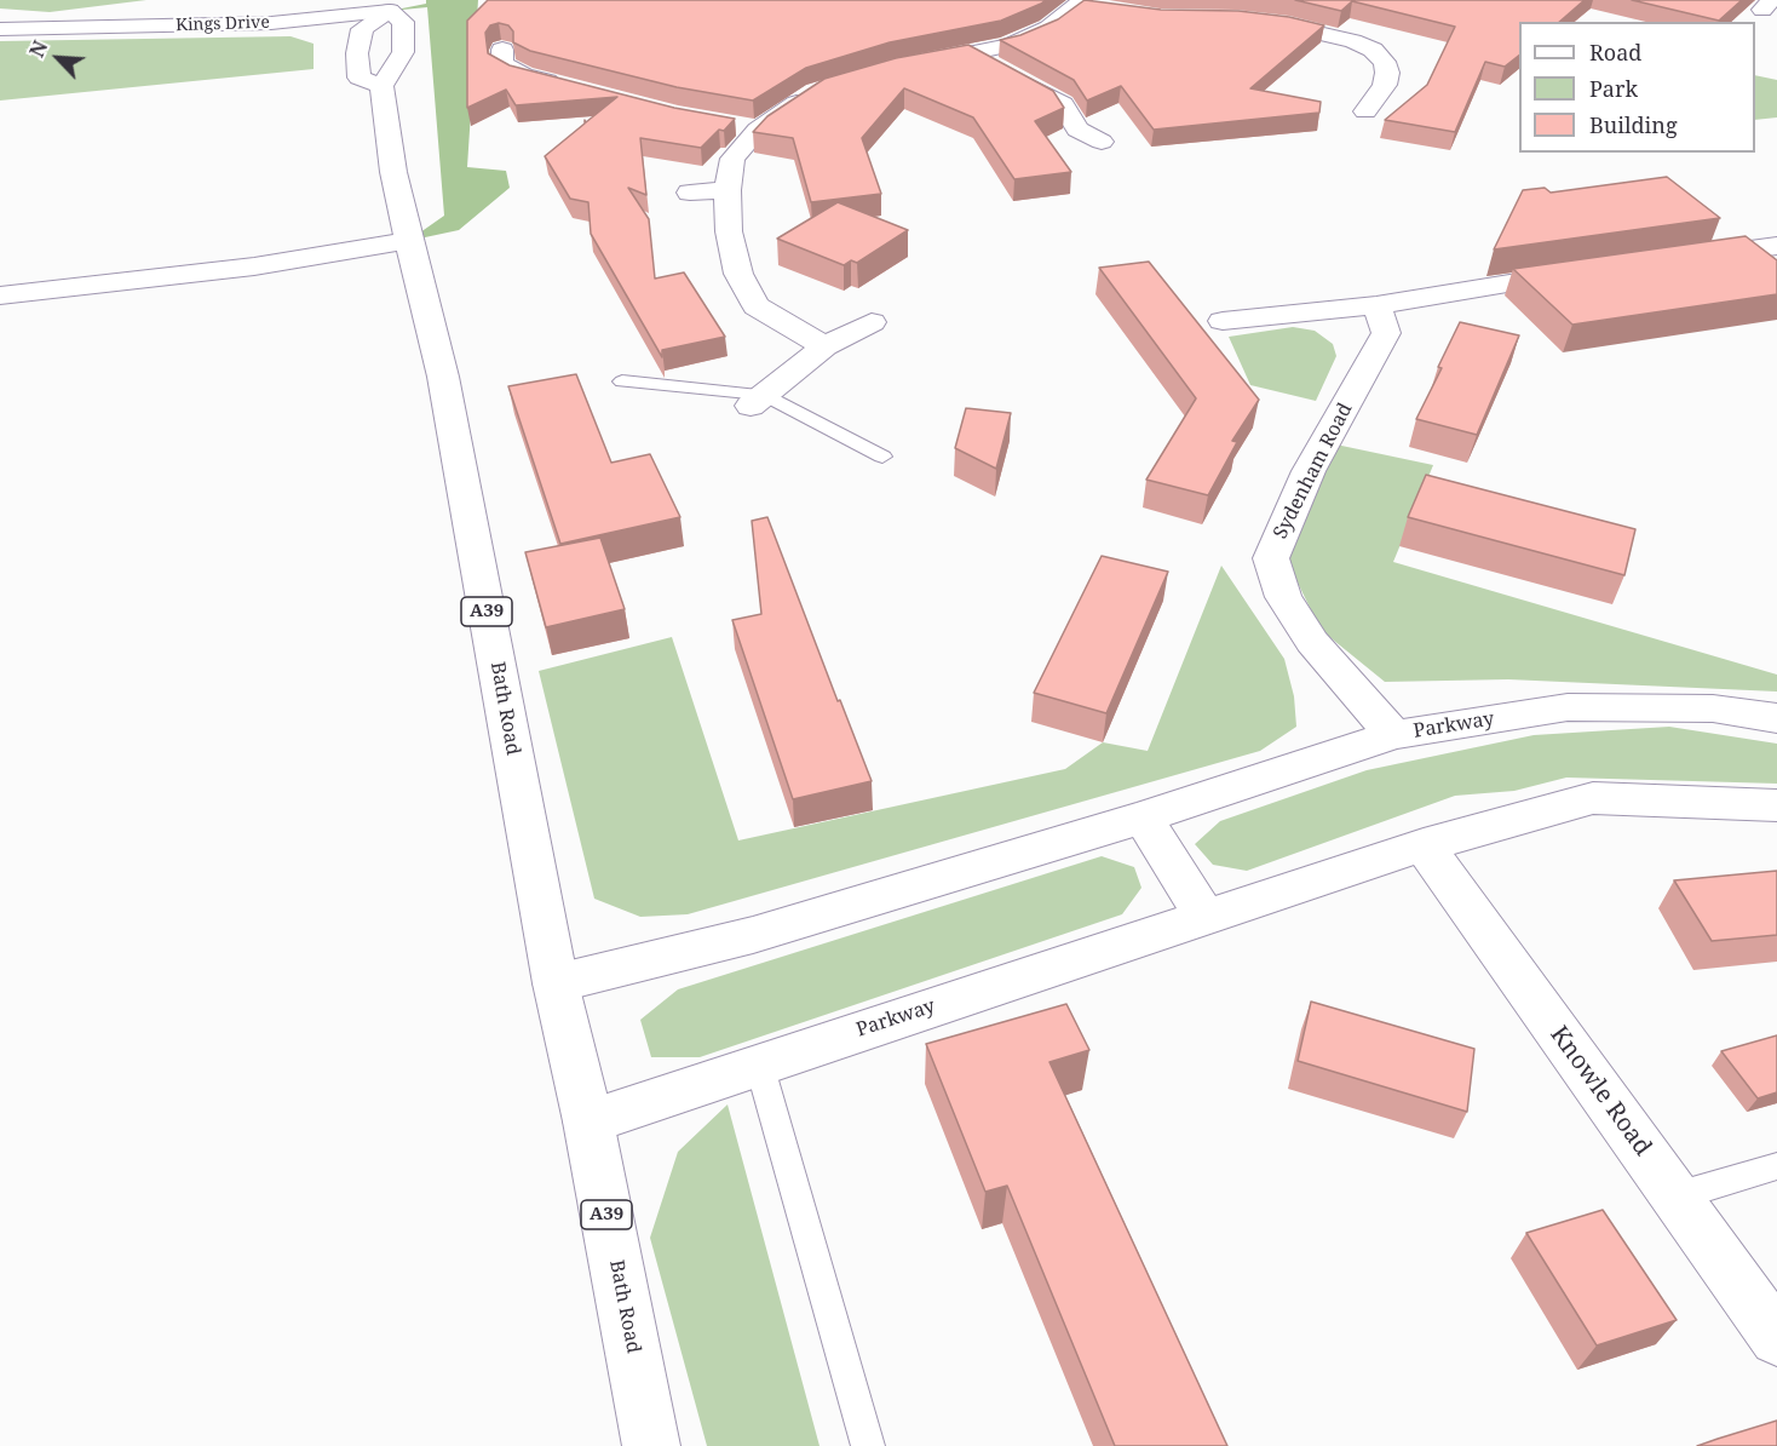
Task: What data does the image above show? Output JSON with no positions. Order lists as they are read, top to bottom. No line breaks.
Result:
{"streets":{"street":["Kings Drive","Sydenham Road","A39","Bath Road","Parkway","Knowle Road"]},"crossings":[["Sydenham Road","Parkway"],["Bath Road","Parkway"],["Parkway","Knowle Road"]],"legend":["Road","Park","Building"],"north":"top left"}
